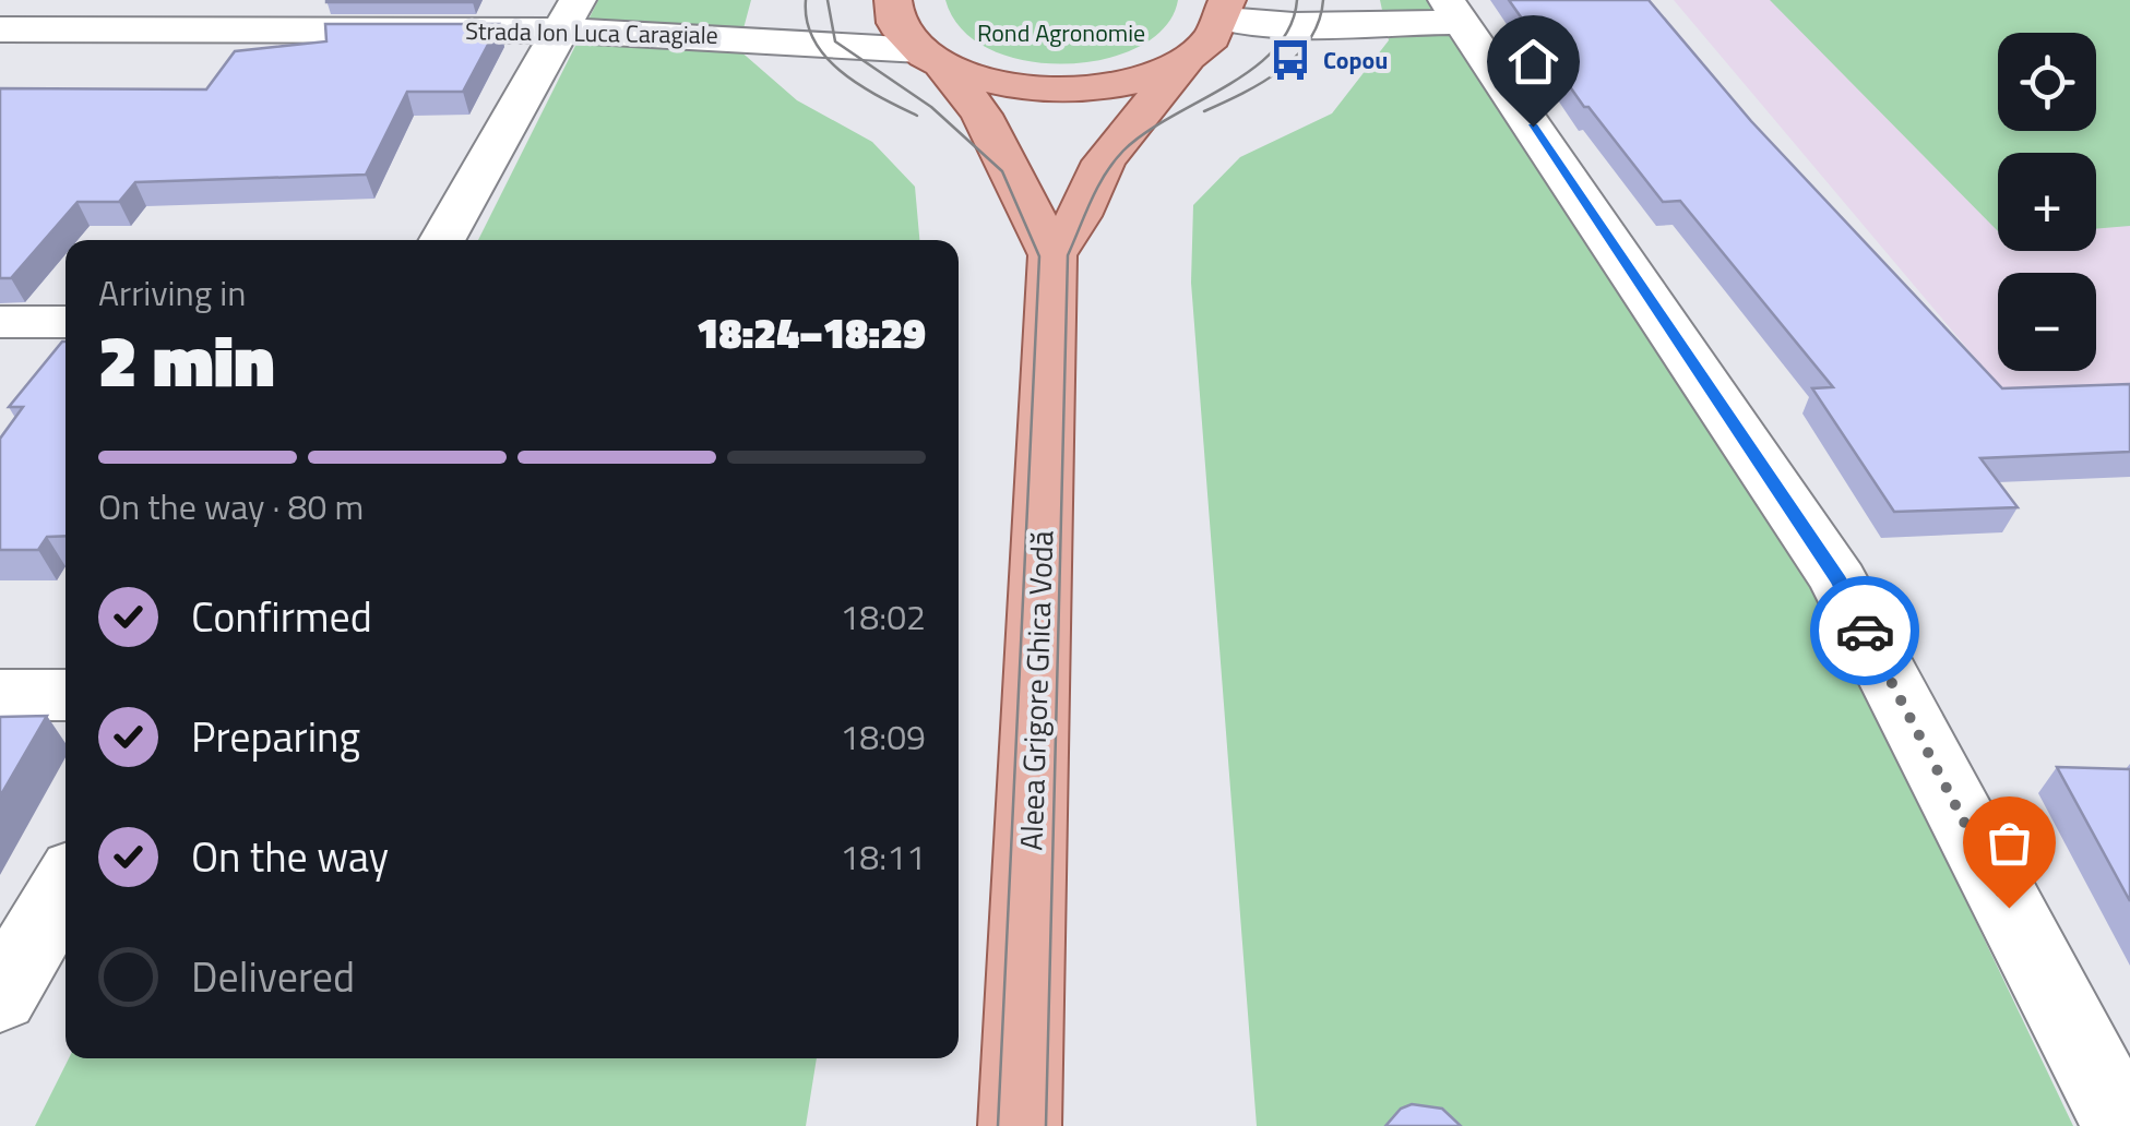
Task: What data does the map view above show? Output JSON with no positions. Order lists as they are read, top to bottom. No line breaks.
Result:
{"streets":{"main road":["Aleea Grigore Ghica Vodă"],"street":["Strada Ion Luca Caragiale"]},"crossings":[["Strada Ion Luca Caragiale","Aleea Grigore Ghica Vodă"]],"parks":["Rond Agronomie"],"places":{"bus stop":["Copou"]},"page":{"map_buttons":["+","−"],"heading":["2 min","Arriving in","18:24–18:29"],"bar":"On the way · 80 m","list":[["Confirmed","18:02"],["Preparing","18:09"],["On the way","18:11"],"Delivered"]}}
